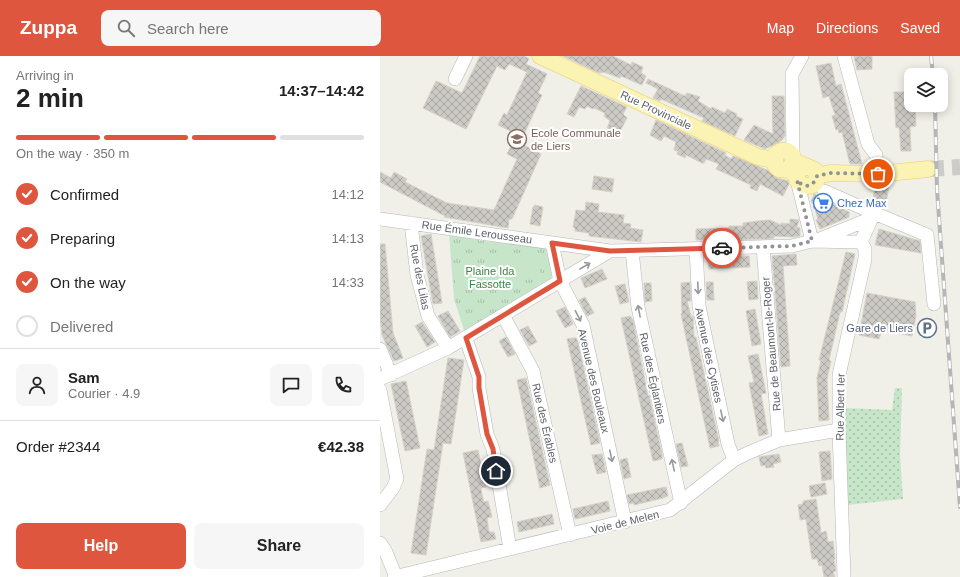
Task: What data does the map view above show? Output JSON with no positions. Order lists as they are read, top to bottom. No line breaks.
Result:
{"streets":{"main road":["Rue Provinciale"],"street":["Rue Émile Lerousseau","Rue des Lilas","Rue de Beaumont-le-Roger","Avenue des Cytises","Rue des Églantiers","Avenue des Bouleaux","Rue Albert Ier","Rue des Érables","Voie de Melen"]},"crossings":[["Rue Émile Lerousseau","Rue des Lilas"],["Rue Émile Lerousseau","Rue de Beaumont-le-Roger"],["Rue Émile Lerousseau","Avenue des Cytises"],["Rue Émile Lerousseau","Rue des Églantiers"],["Rue Émile Lerousseau","Avenue des Bouleaux"],["Rue Émile Lerousseau","Rue Albert Ier"],["Rue de Beaumont-le-Roger","Voie de Melen"],["Avenue des Cytises","Voie de Melen"],["Rue des Églantiers","Voie de Melen"],["Avenue des Bouleaux","Voie de Melen"],["Rue Albert Ier","Voie de Melen"],["Rue des Érables","Voie de Melen"]],"one_way":["Avenue des Cytises","Rue des Églantiers"],"parks":["Plaine Ida Fassotte"],"places":{"school or university":["Ecole Communale de Liers"],"supermarket":["Chez Max"],"parking":["Gare de Liers"]},"page":{"header":"Zuppa","search":"Search here","nav":["Map","Directions","Saved"],"heading":["2 min","Arriving in","14:37–14:42"],"panel":["Sam","Courier · 4.9","Order #2344","€42.38"],"bar":"On the way · 350 m","list":[["Confirmed","14:12"],["Preparing","14:13"],["On the way","14:33"],"Delivered"],"buttons":["Help","Share"]}}
